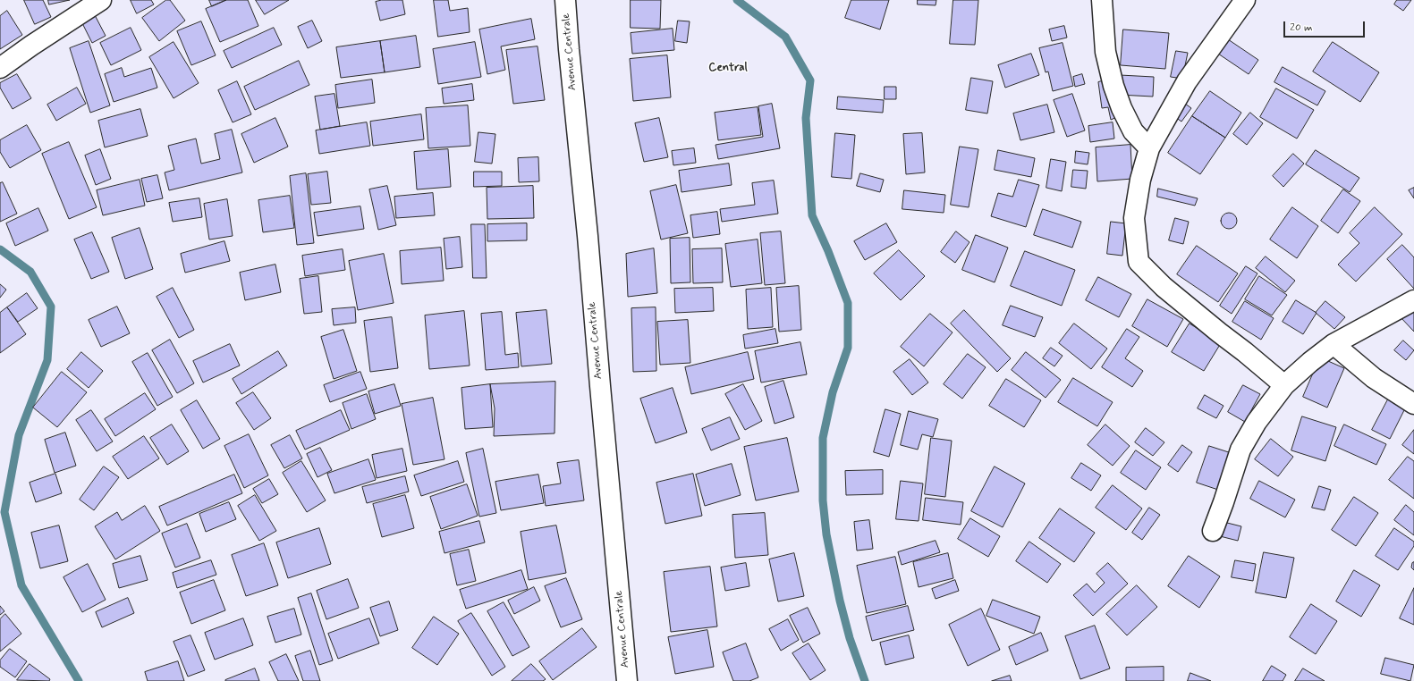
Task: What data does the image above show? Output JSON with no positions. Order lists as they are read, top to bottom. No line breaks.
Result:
{"streets":{"street":["Avenue Centrale"]},"districts":["Central"],"scale_bar":"20 m"}
